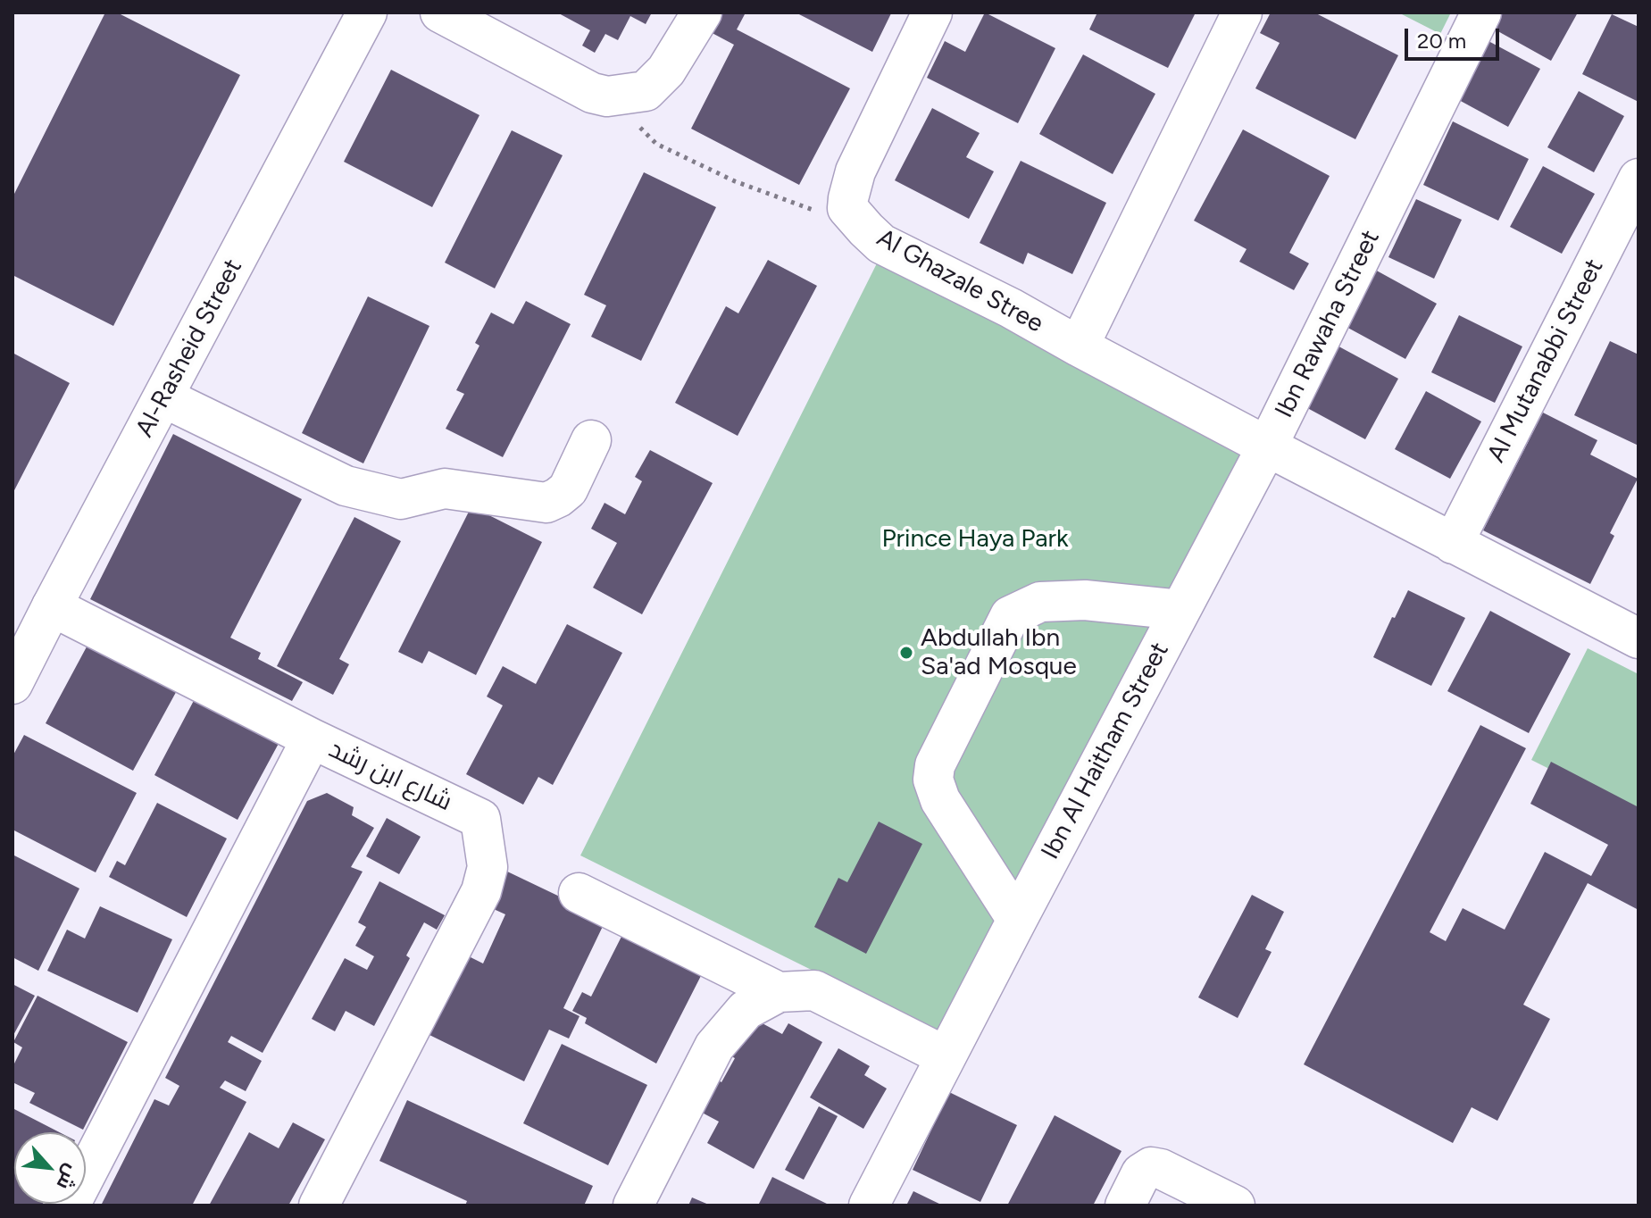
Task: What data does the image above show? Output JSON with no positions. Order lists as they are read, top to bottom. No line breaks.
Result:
{"streets":{"street":["Al Ghazale Stree","Ibn Rawaha Street","Al-Rasheid Street","Al Mutanabbi Street","Ibn Al Haitham Street","شارع ابن رشد"]},"crossings":[["Al Ghazale Stree","Ibn Rawaha Street"],["Al Ghazale Stree","Ibn Al Haitham Street"],["Ibn Rawaha Street","Al Mutanabbi Street"],["Ibn Rawaha Street","Ibn Al Haitham Street"]],"parks":["Prince Haya Park"],"places":["Abdullah Ibn Sa'ad Mosque"],"scale_bar":"20 m","north":"bottom right"}
